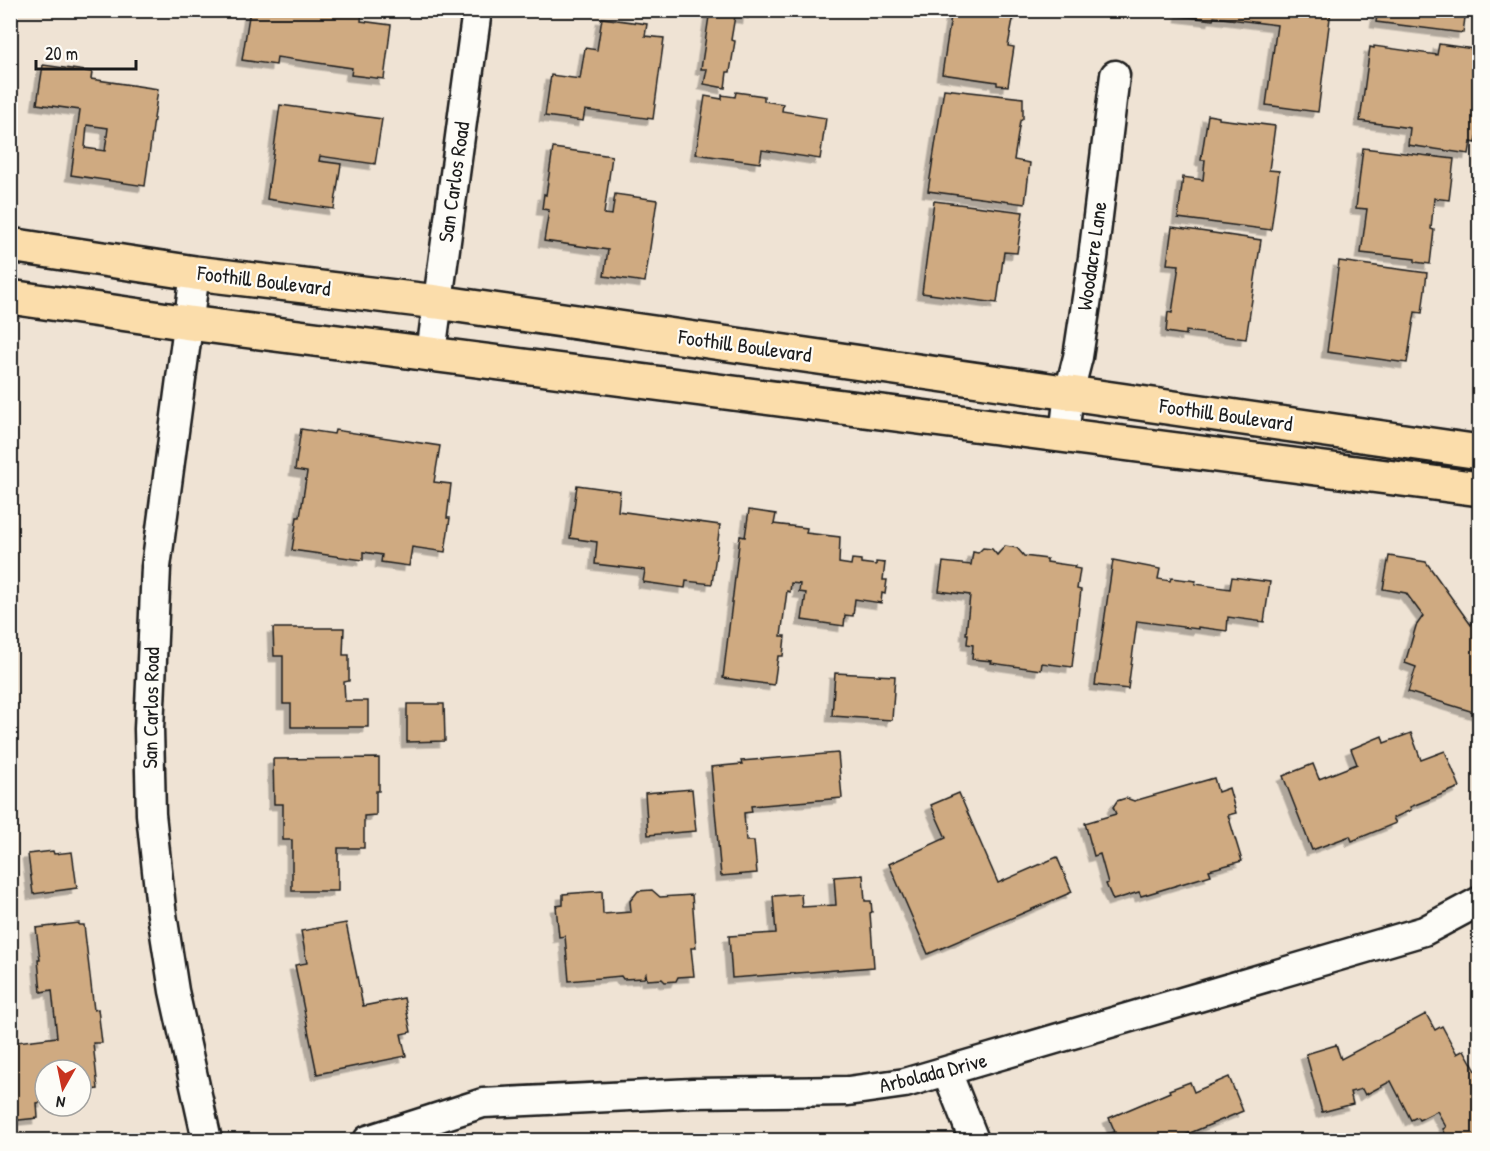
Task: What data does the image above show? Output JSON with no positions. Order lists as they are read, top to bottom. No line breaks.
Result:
{"streets":{"main road":["Foothill Boulevard"],"street":["San Carlos Road","Woodacre Lane","Arbolada Drive"]},"crossings":[["San Carlos Road","Foothill Boulevard"],["Woodacre Lane","Foothill Boulevard"]],"scale_bar":"20 m","north":"bottom"}
